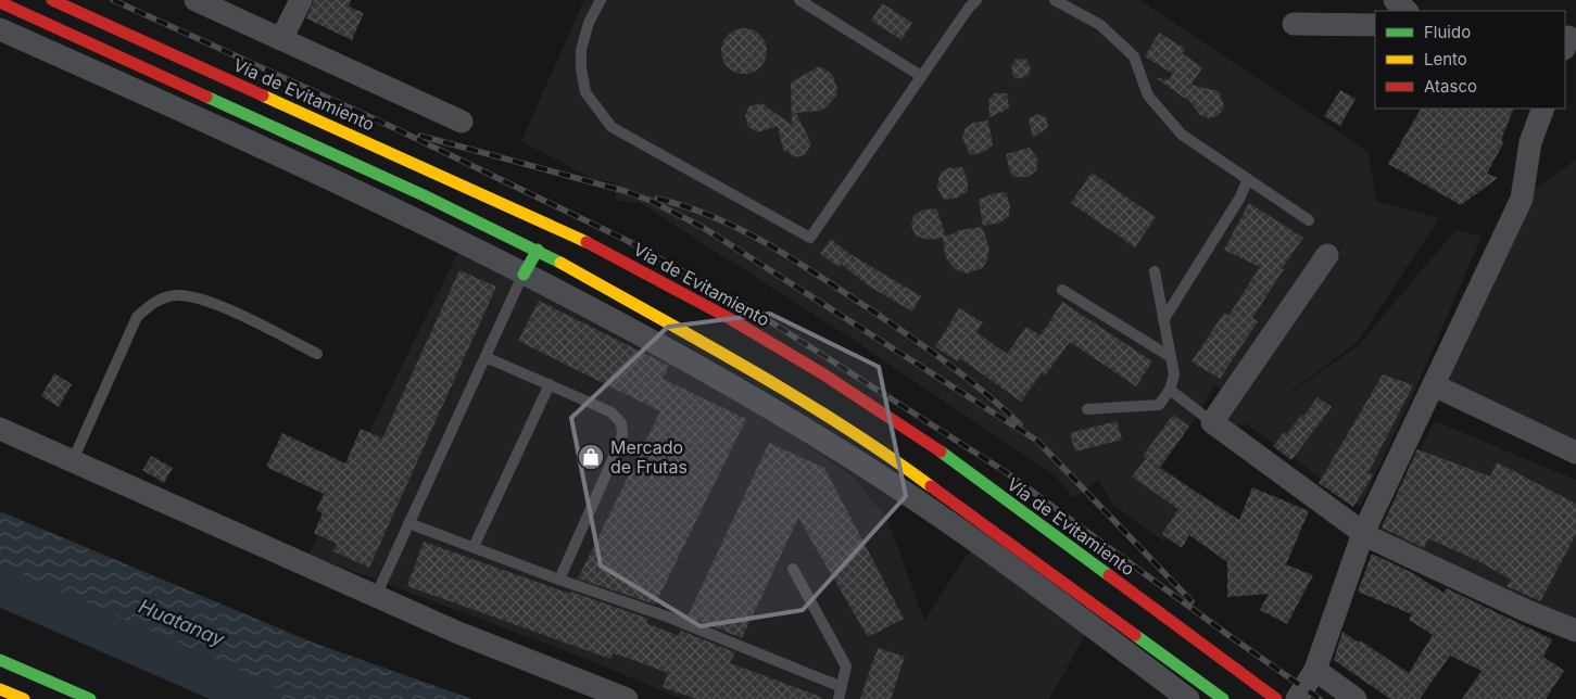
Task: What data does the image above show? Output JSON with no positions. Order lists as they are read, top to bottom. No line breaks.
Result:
{"streets":{"main road":["Vía de Evitamiento"]},"water":["Huatanay"],"places":{"shop":["Mercado de Frutas"]},"legend":["Fluido","Lento","Atasco"]}
